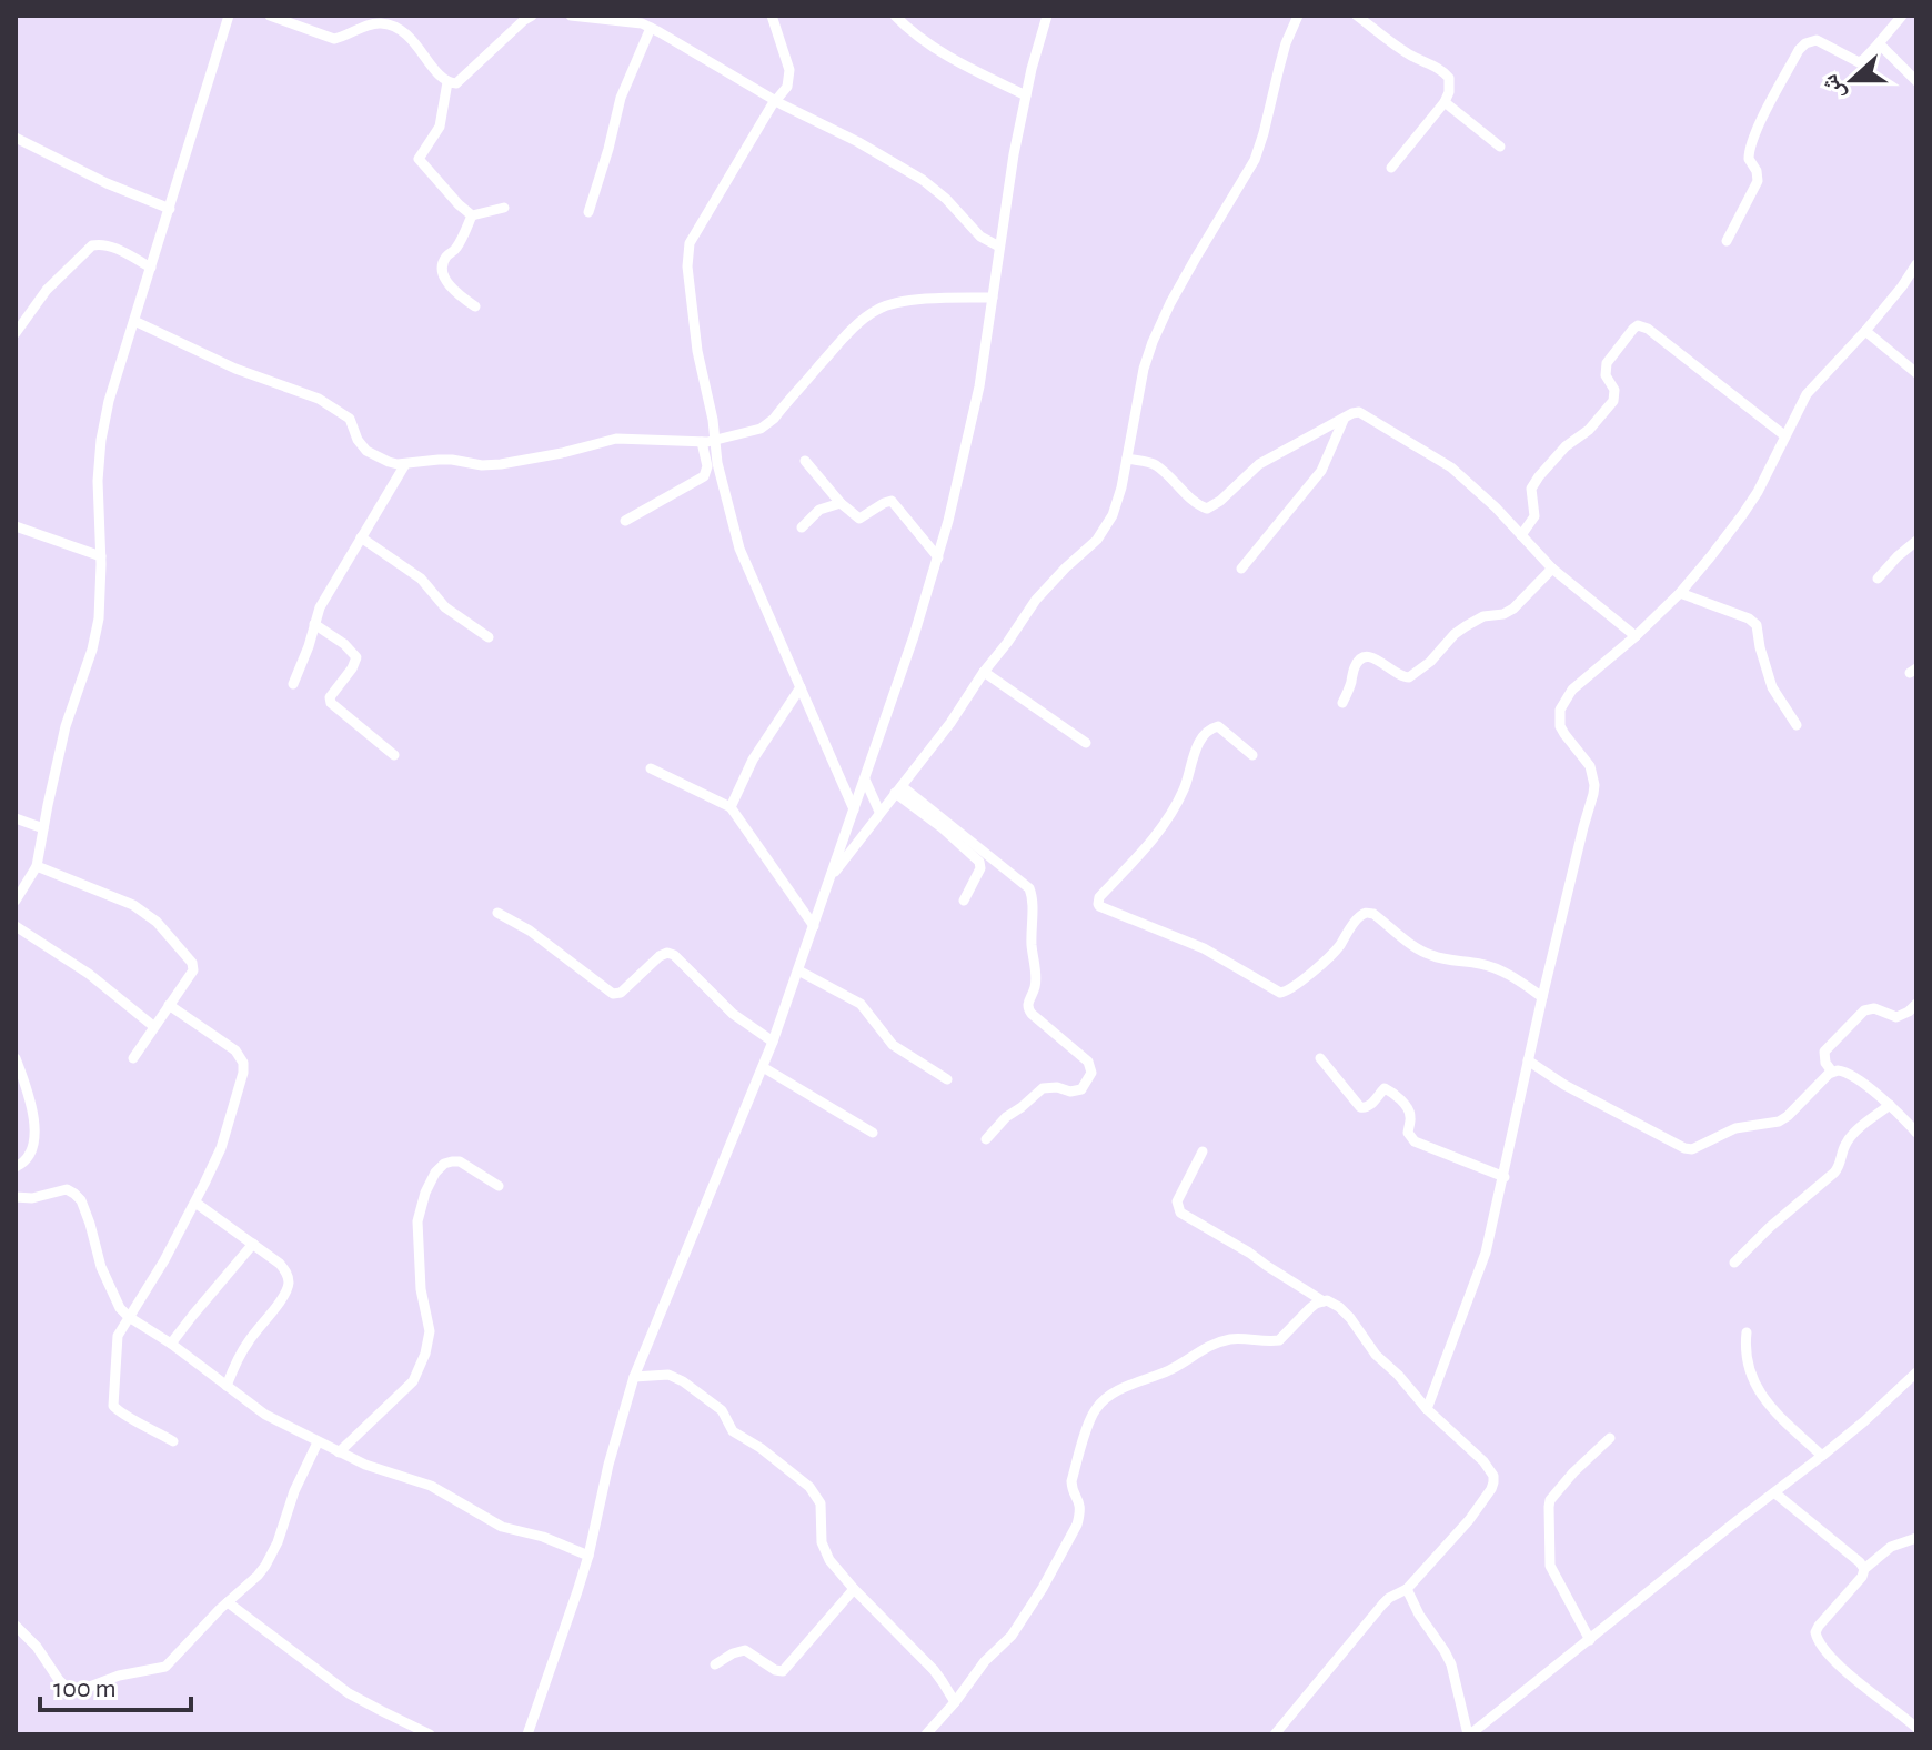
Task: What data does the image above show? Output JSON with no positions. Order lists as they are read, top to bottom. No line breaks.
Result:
{"scale_bar":"100 m","north":"left"}
